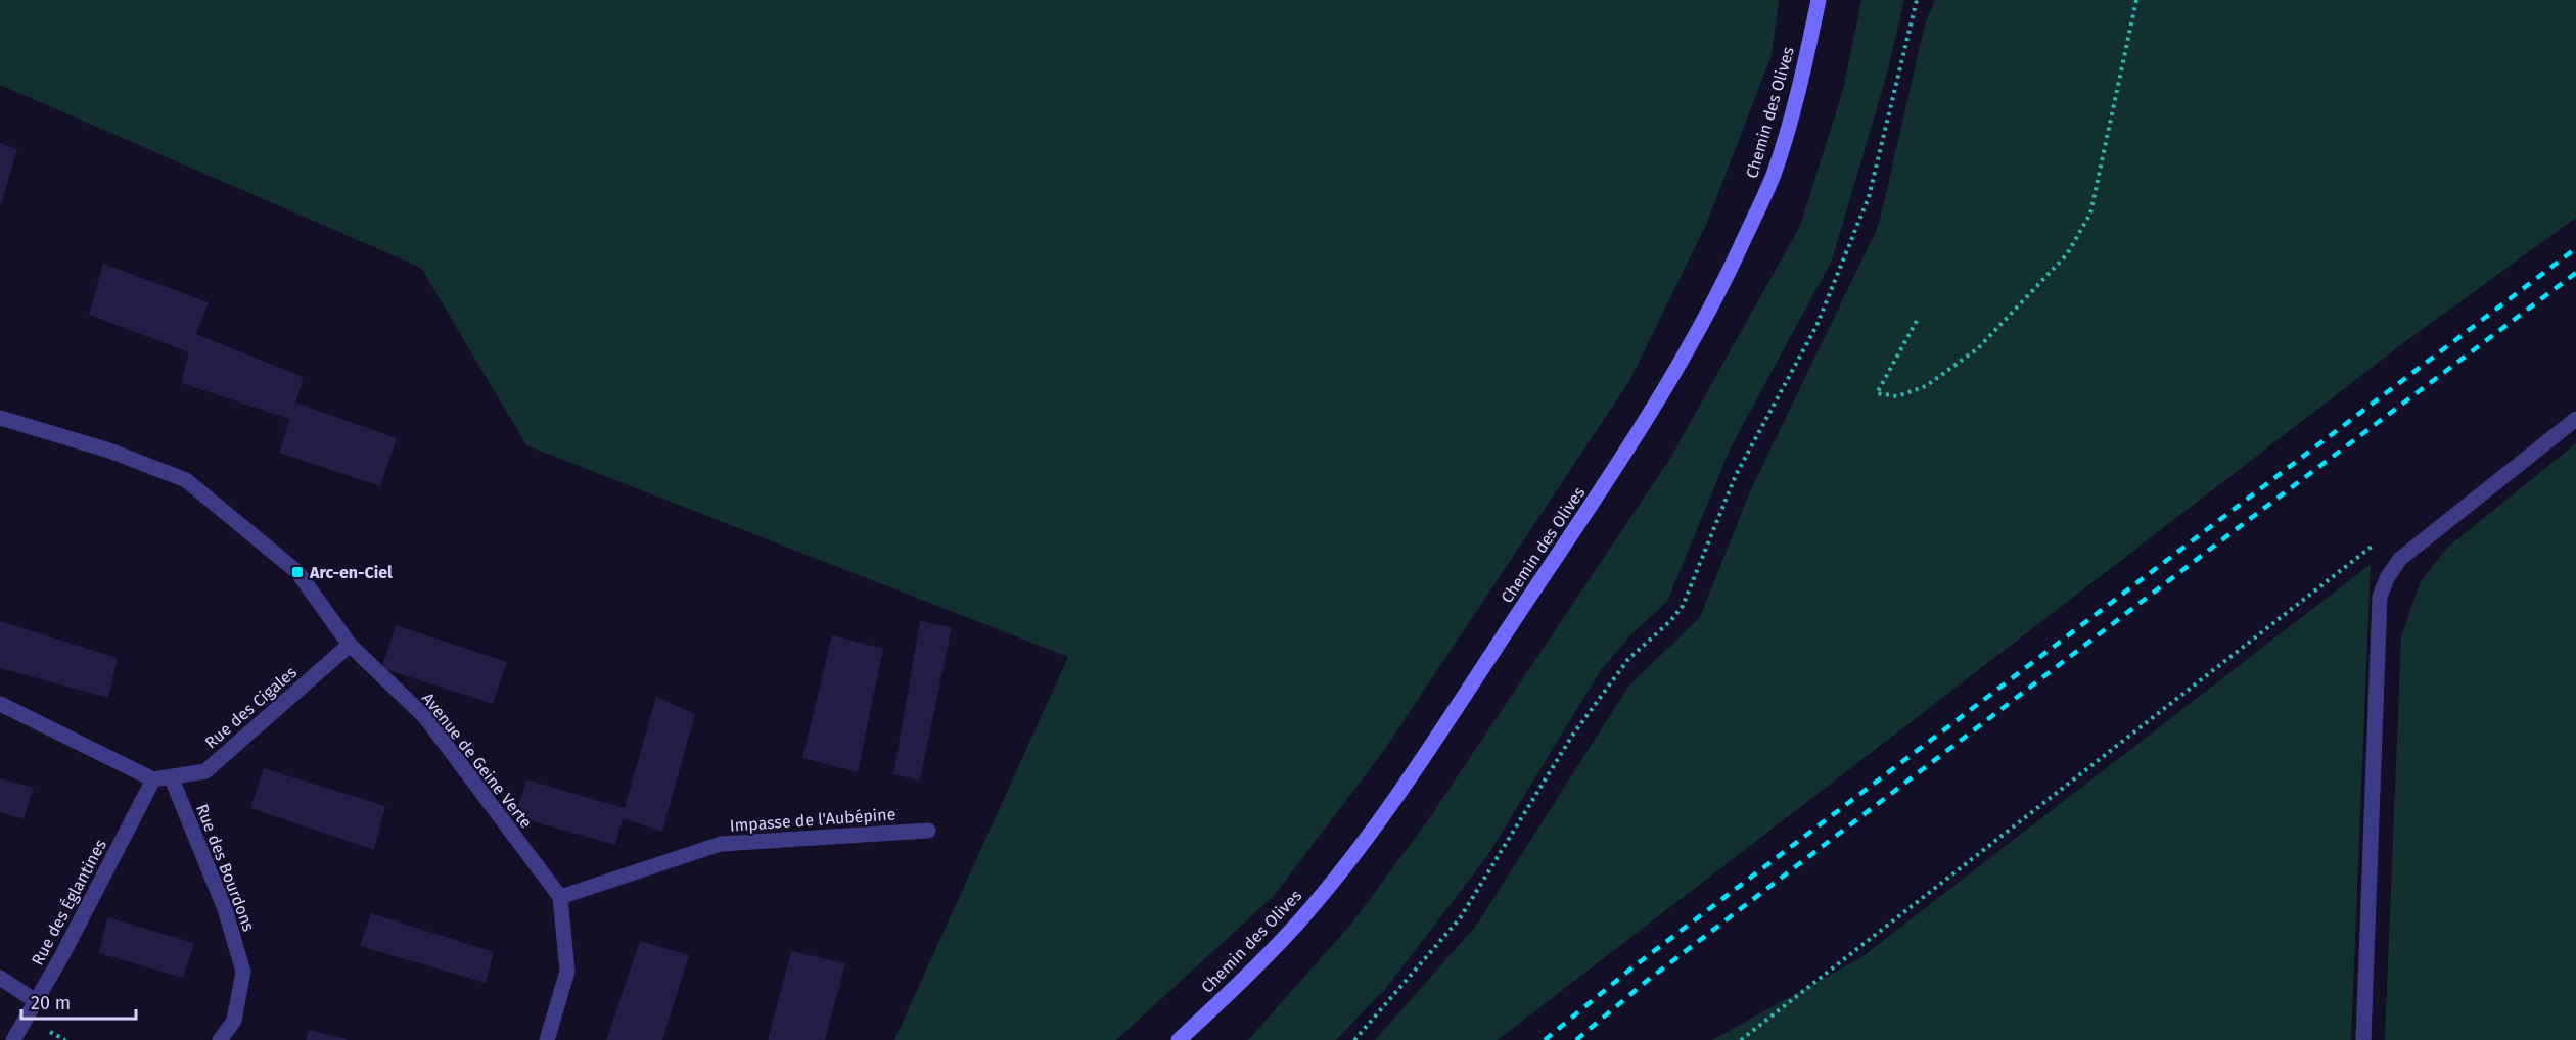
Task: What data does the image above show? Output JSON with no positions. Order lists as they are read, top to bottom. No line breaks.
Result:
{"streets":{"main road":["Chemin des Olives"],"street":["Rue des Cigales","Avenue de Geine Verte","Impasse de l'Aubépine","Rue des Bourdons","Rue des Églantines"]},"crossings":[["Rue des Cigales","Avenue de Geine Verte"],["Rue des Cigales","Rue des Bourdons"],["Rue des Cigales","Rue des Églantines"],["Avenue de Geine Verte","Impasse de l'Aubépine"]],"places":{"transit":["Arc-en-Ciel"]},"scale_bar":"20 m"}
